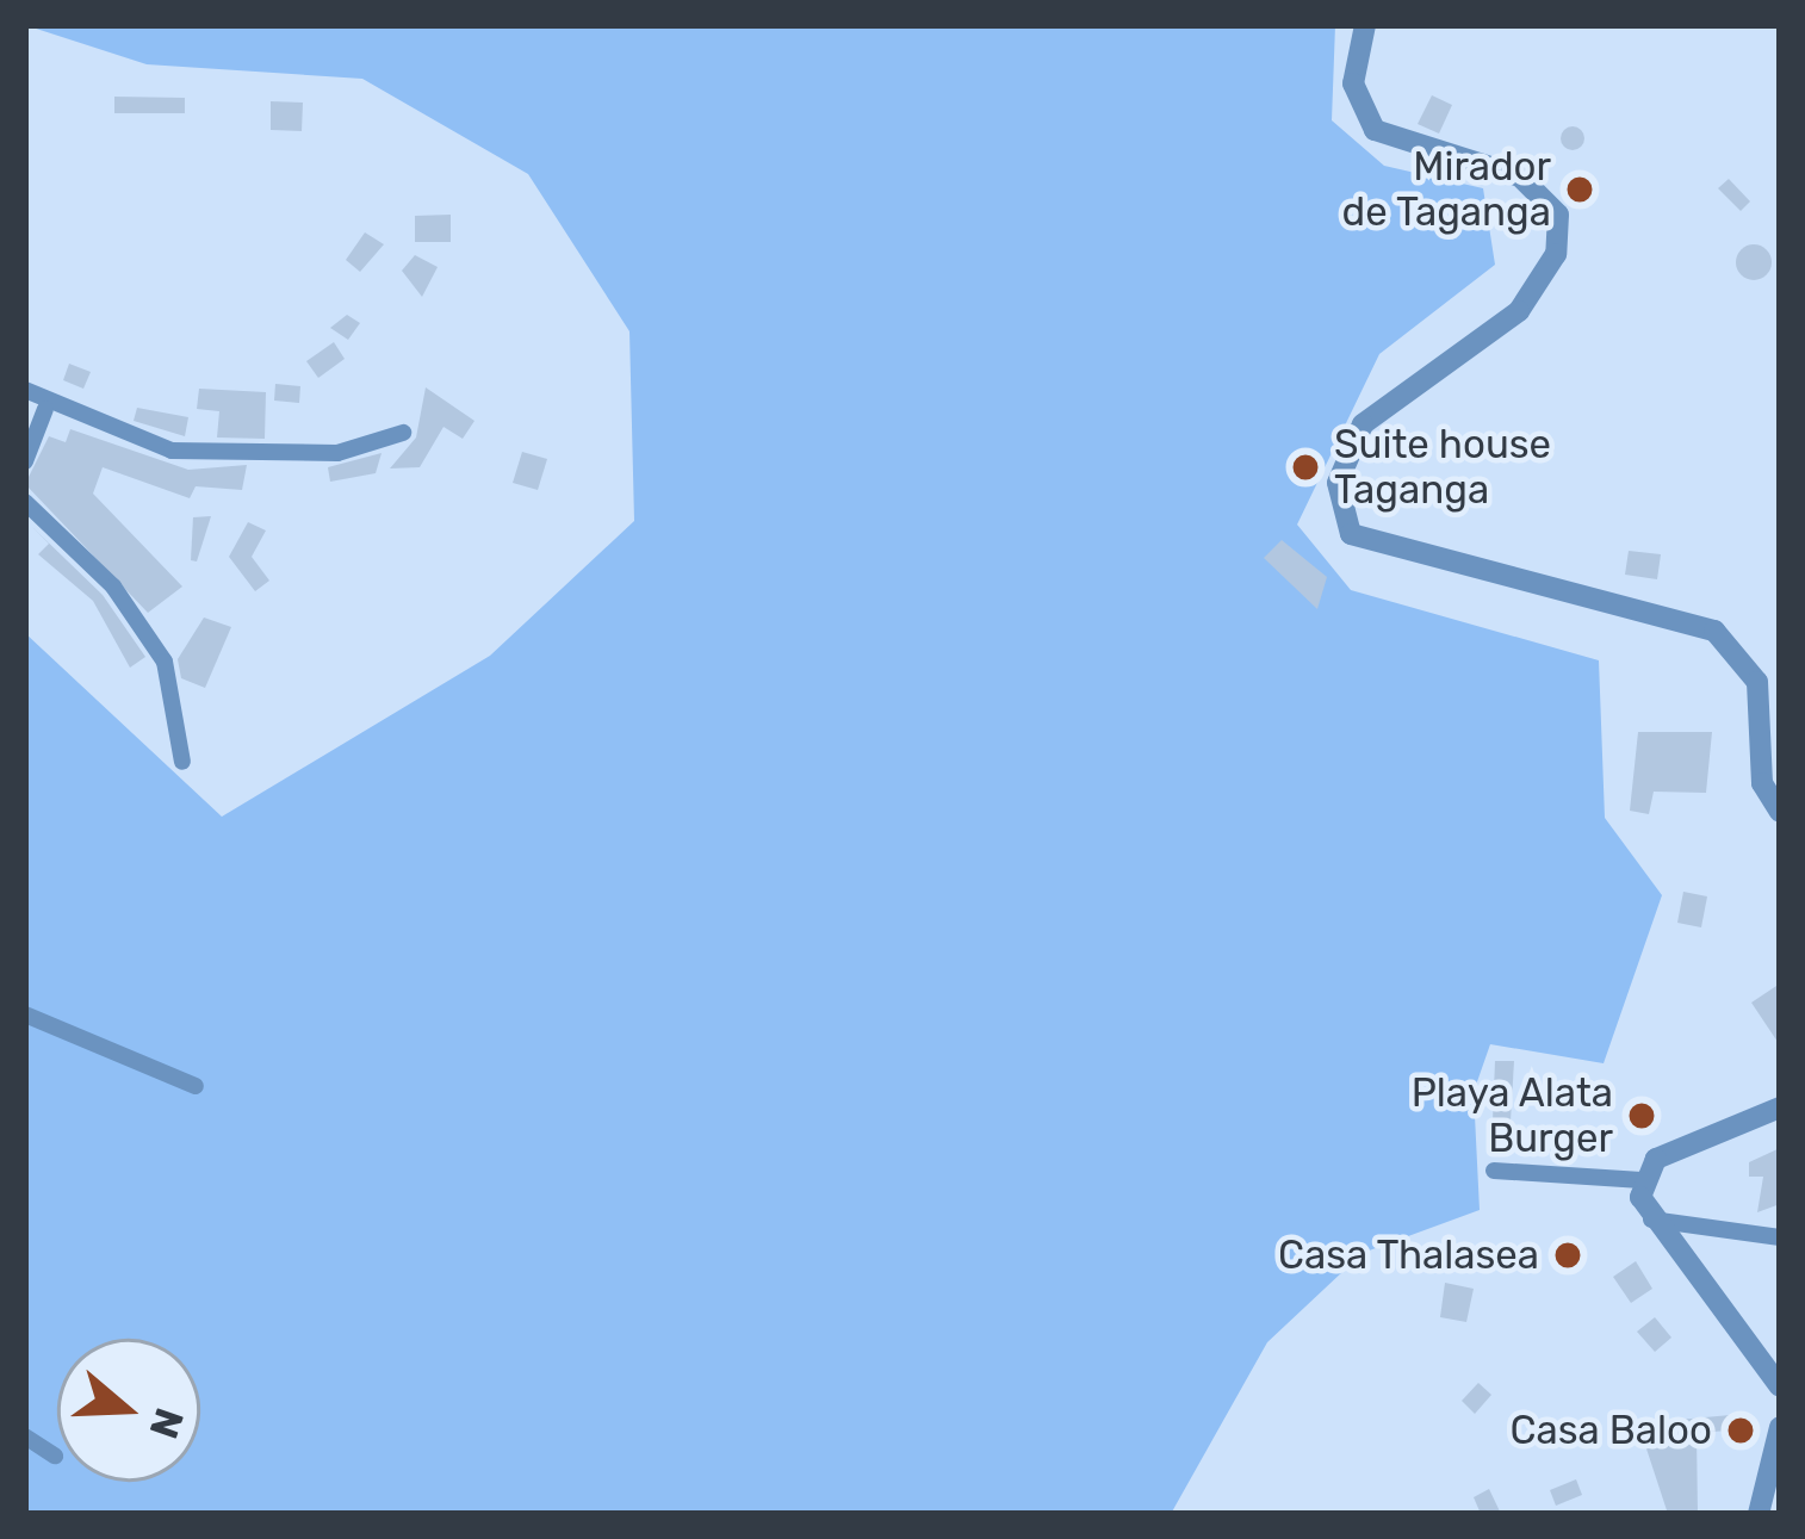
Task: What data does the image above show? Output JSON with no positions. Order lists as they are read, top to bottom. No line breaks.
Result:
{"places":["Mirador de Taganga","Suite house Taganga","Playa Alata Burger","Casa Thalasea","Casa Baloo"],"north":"right"}
